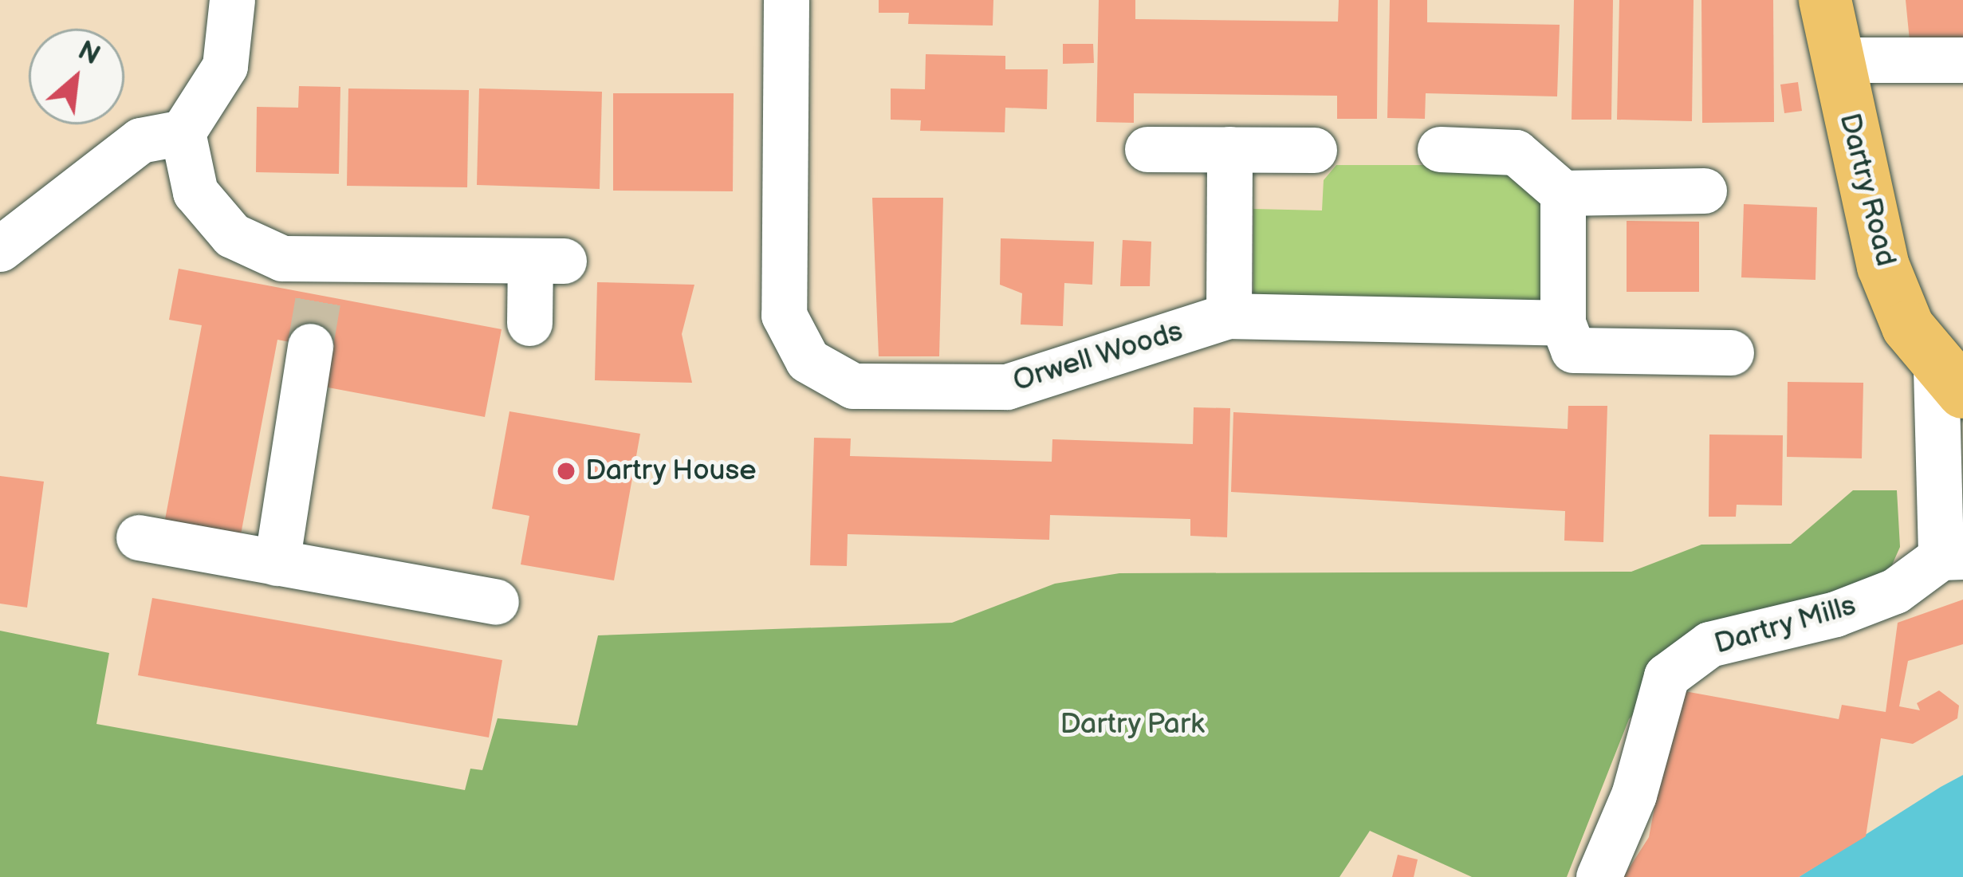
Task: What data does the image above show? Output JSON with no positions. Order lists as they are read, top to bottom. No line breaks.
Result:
{"streets":{"main road":["Dartry Road"],"street":["Orwell Woods","Dartry Mills"]},"crossings":[["Dartry Road","Dartry Mills"]],"parks":["Dartry Park"],"places":["Dartry House"],"north":"top right"}
